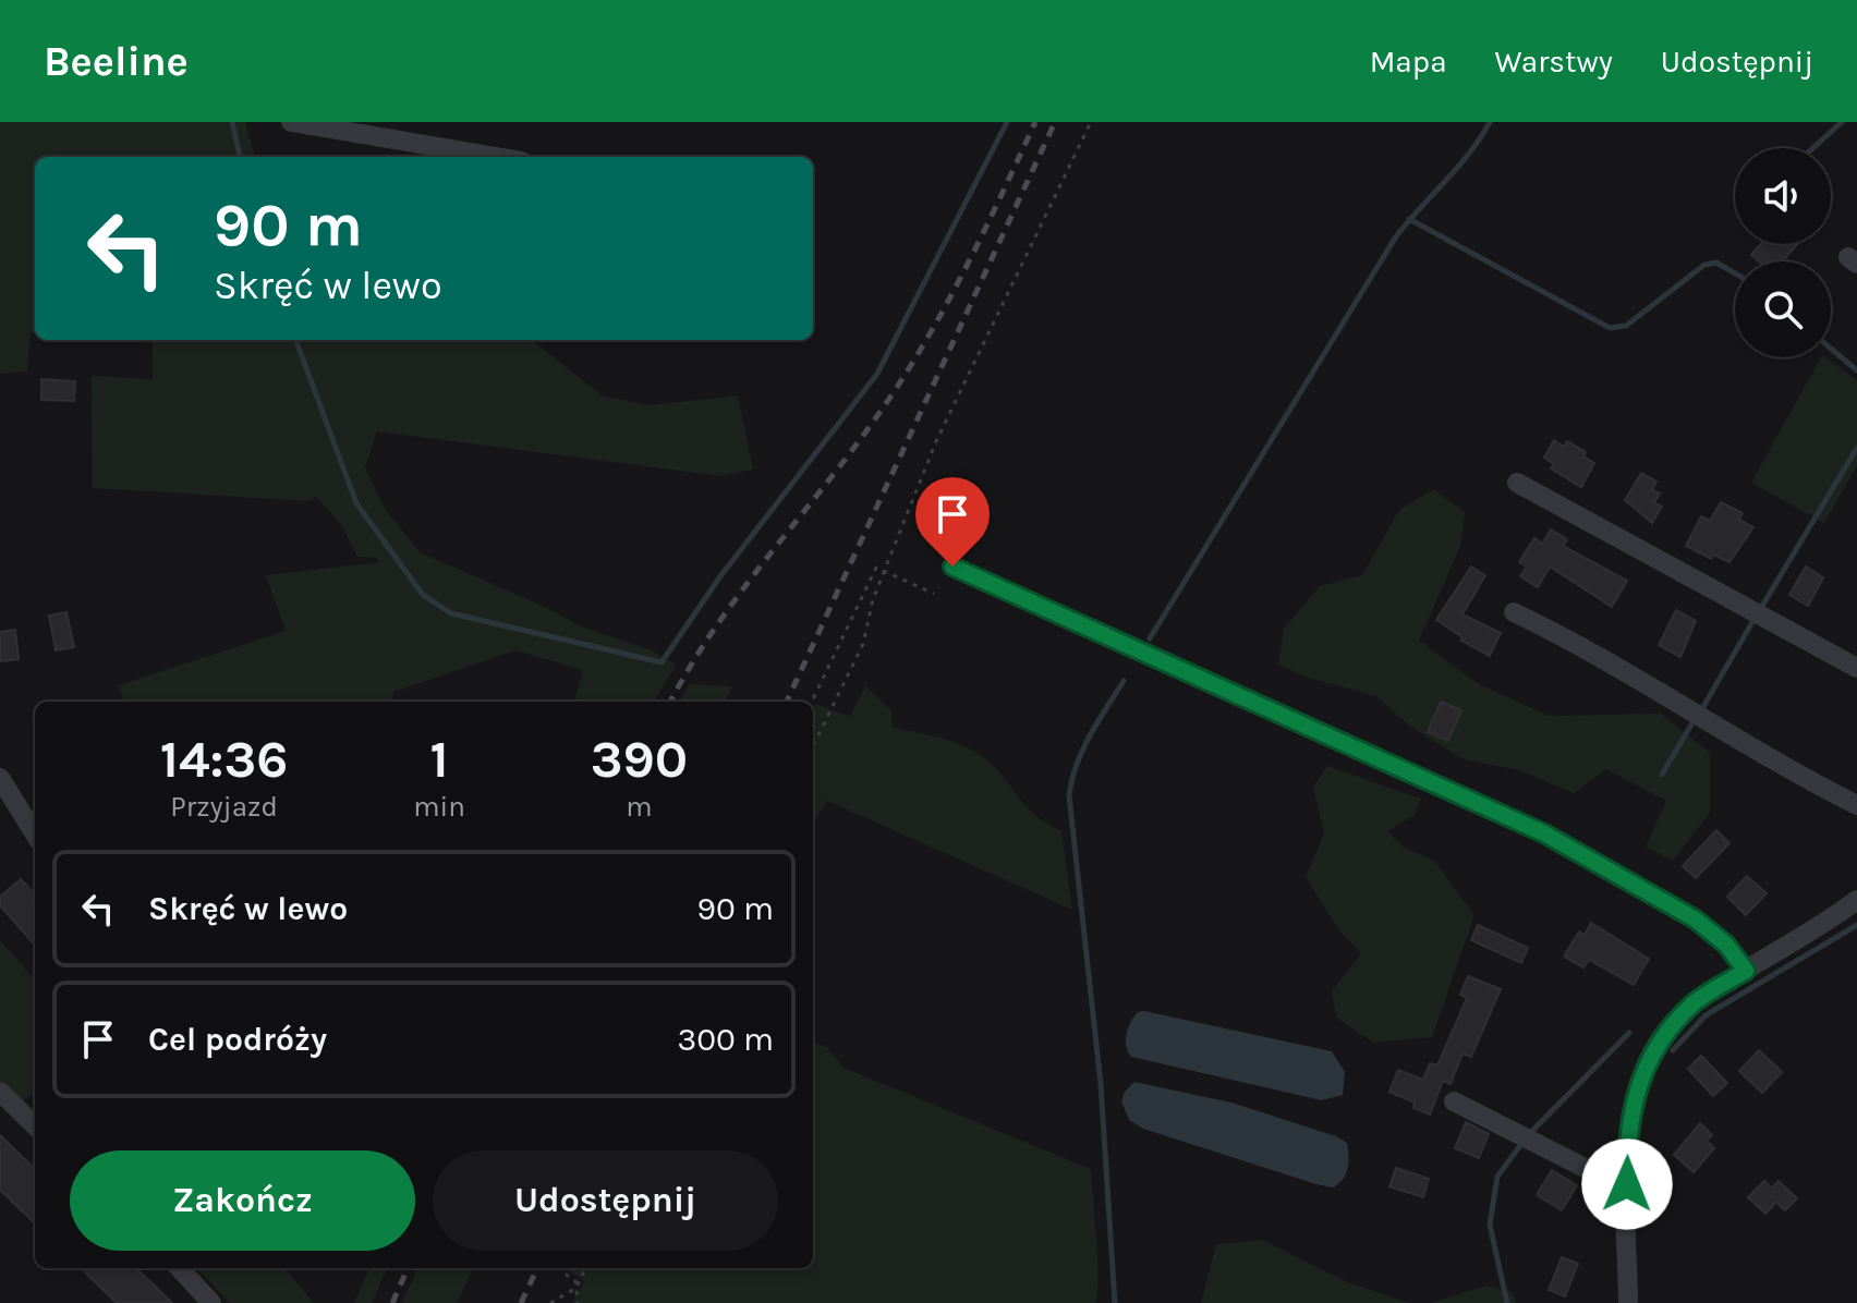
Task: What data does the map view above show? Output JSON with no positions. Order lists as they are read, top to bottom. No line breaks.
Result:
{"page":{"header":"Beeline","nav":["Mapa","Warstwy","Udostępnij"],"turn":["90 m","Skręć w lewo"],"eta":["14:36","Przyjazd","1","min","390","m"],"list":[{"name":"Skręć w lewo","value":"90 m"},{"name":"Cel podróży","value":"300 m"}],"buttons":["Zakończ","Udostępnij"]}}
